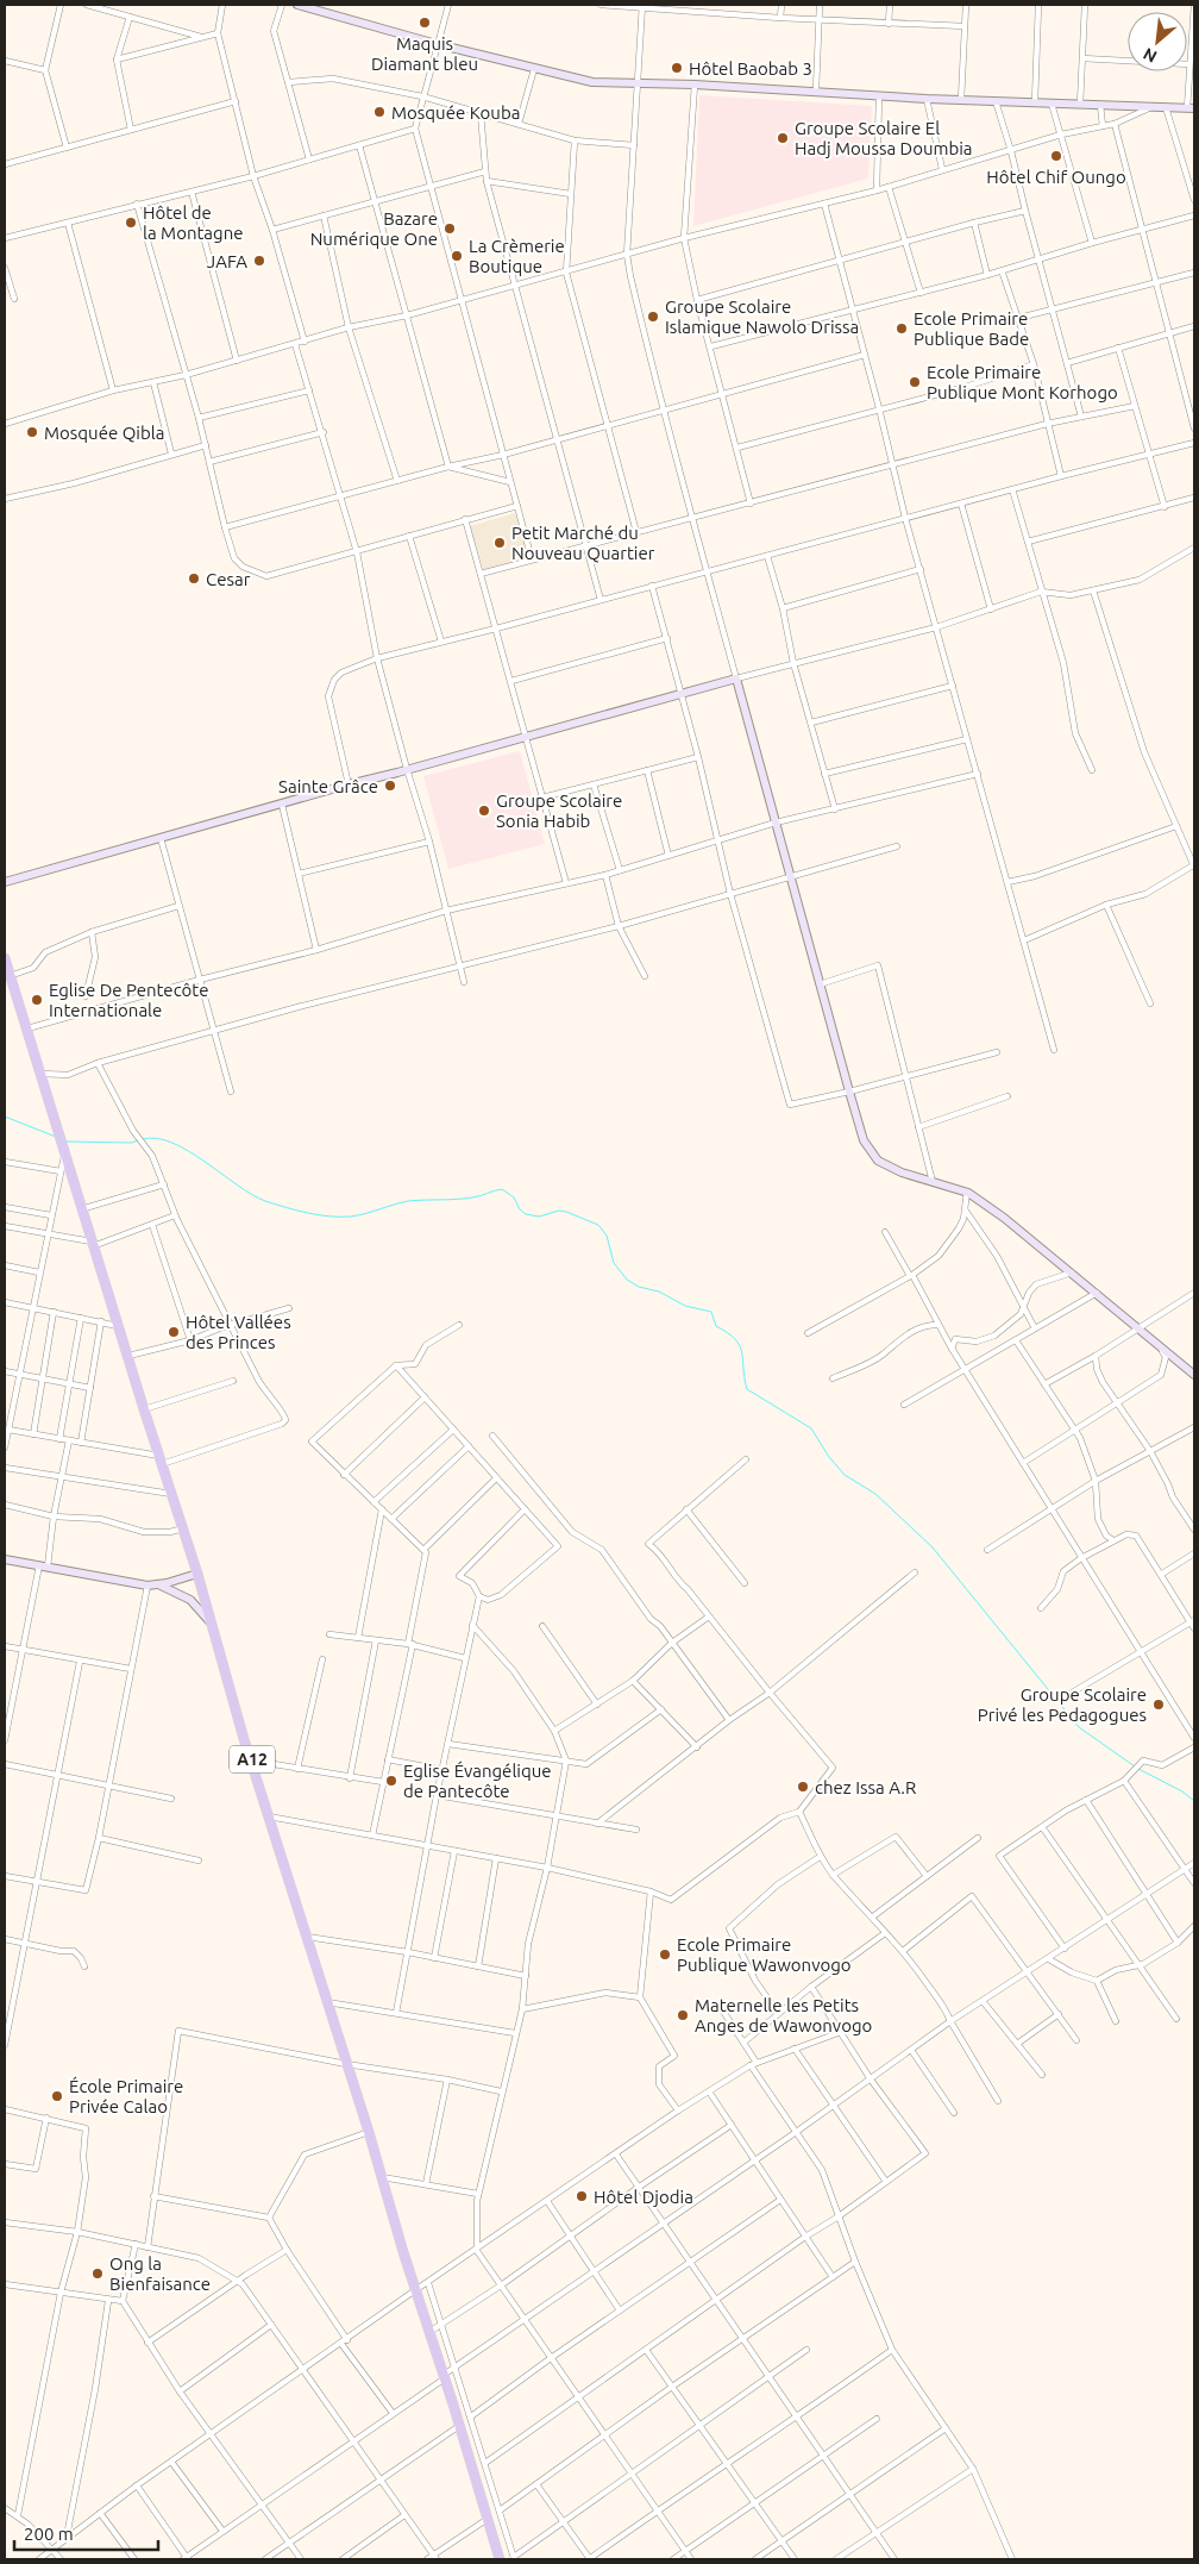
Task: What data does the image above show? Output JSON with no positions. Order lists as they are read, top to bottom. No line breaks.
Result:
{"streets":{"main road":["A12"]},"places":["Maquis Diamant bleu","Hôtel Baobab 3","Mosquée Kouba","Groupe Scolaire El Hadj Moussa Doumbia","Hôtel Chif Oungo","Hôtel de la Montagne","Bazare Numérique One","La Crèmerie Boutique","JAFA","Groupe Scolaire Islamique Nawolo Drissa","Ecole Primaire Publique Bade","Ecole Primaire Publique Mont Korhogo","Mosquée Qibla","Petit Marché du Nouveau Quartier","Cesar","Sainte Grâce","Groupe Scolaire Sonia Habib","Eglise De Pentecôte Internationale","Hôtel Vallées des Princes","Groupe Scolaire Privé les Pedagogues","Eglise Évangélique de Pantecôte","chez Issa A.R","Ecole Primaire Publique Wawonvogo","Maternelle les Petits Anges de Wawonvogo","École Primaire Privée Calao","Hôtel Djodia","Ong la Bienfaisance"],"scale_bar":"200 m","north":"bottom left"}
